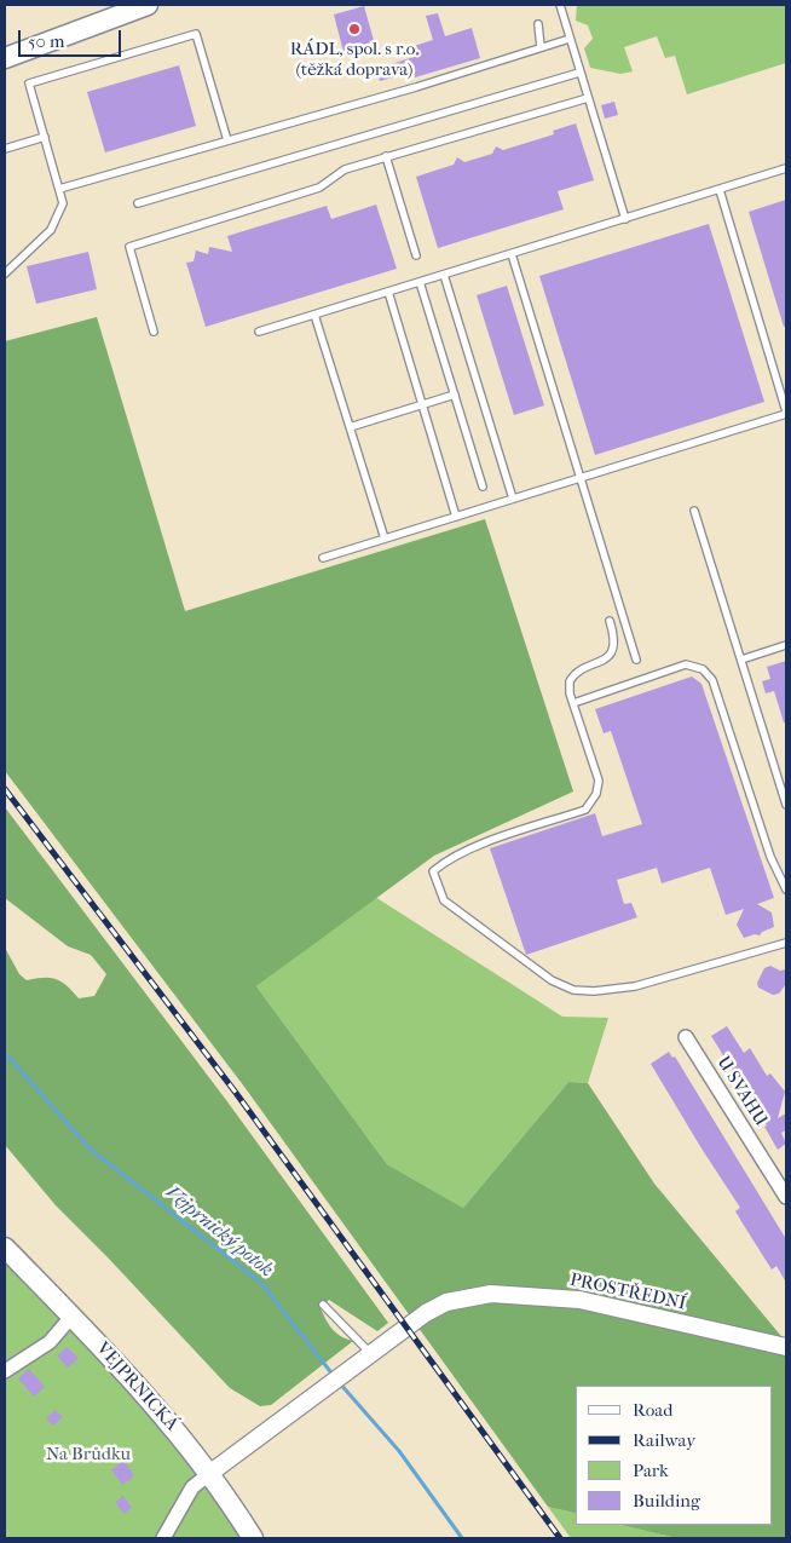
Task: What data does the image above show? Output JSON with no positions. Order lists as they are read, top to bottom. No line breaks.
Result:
{"streets":{"main road":["VEJPRNICKÁ"],"street":["U SVAHU","PROSTŘEDNÍ"]},"crossings":[["PROSTŘEDNÍ","VEJPRNICKÁ"]],"water":["Vejprnický potok"],"parks":["Na Brůdku"],"places":["RÁDL, spol. s r.o. (těžká doprava)"],"legend":["Road","Railway","Park","Building"],"scale_bar":"50 m"}
